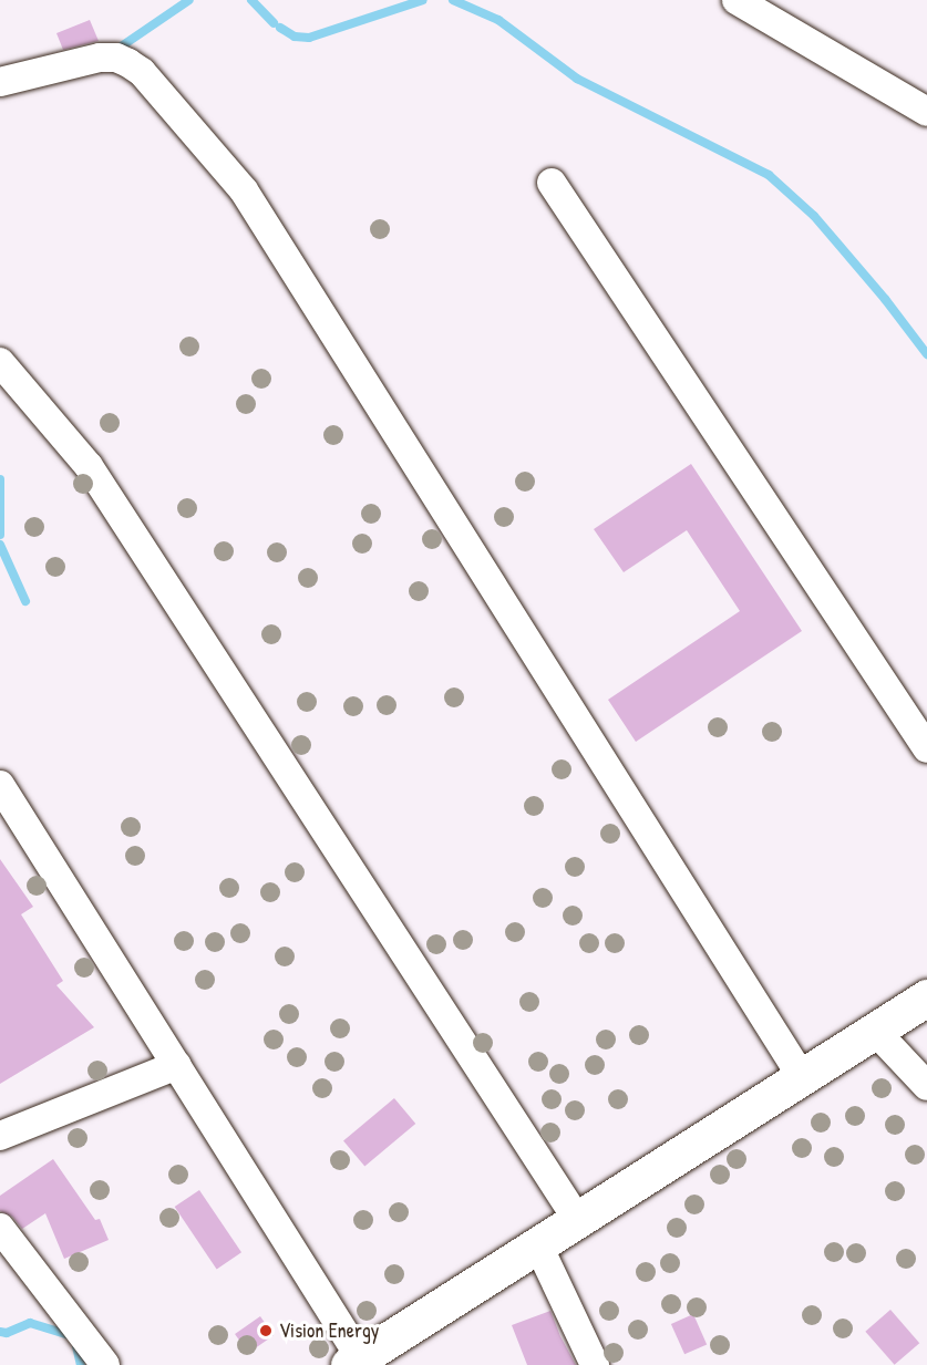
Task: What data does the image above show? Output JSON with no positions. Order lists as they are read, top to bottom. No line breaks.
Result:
{"places":["Vision Energy"]}
